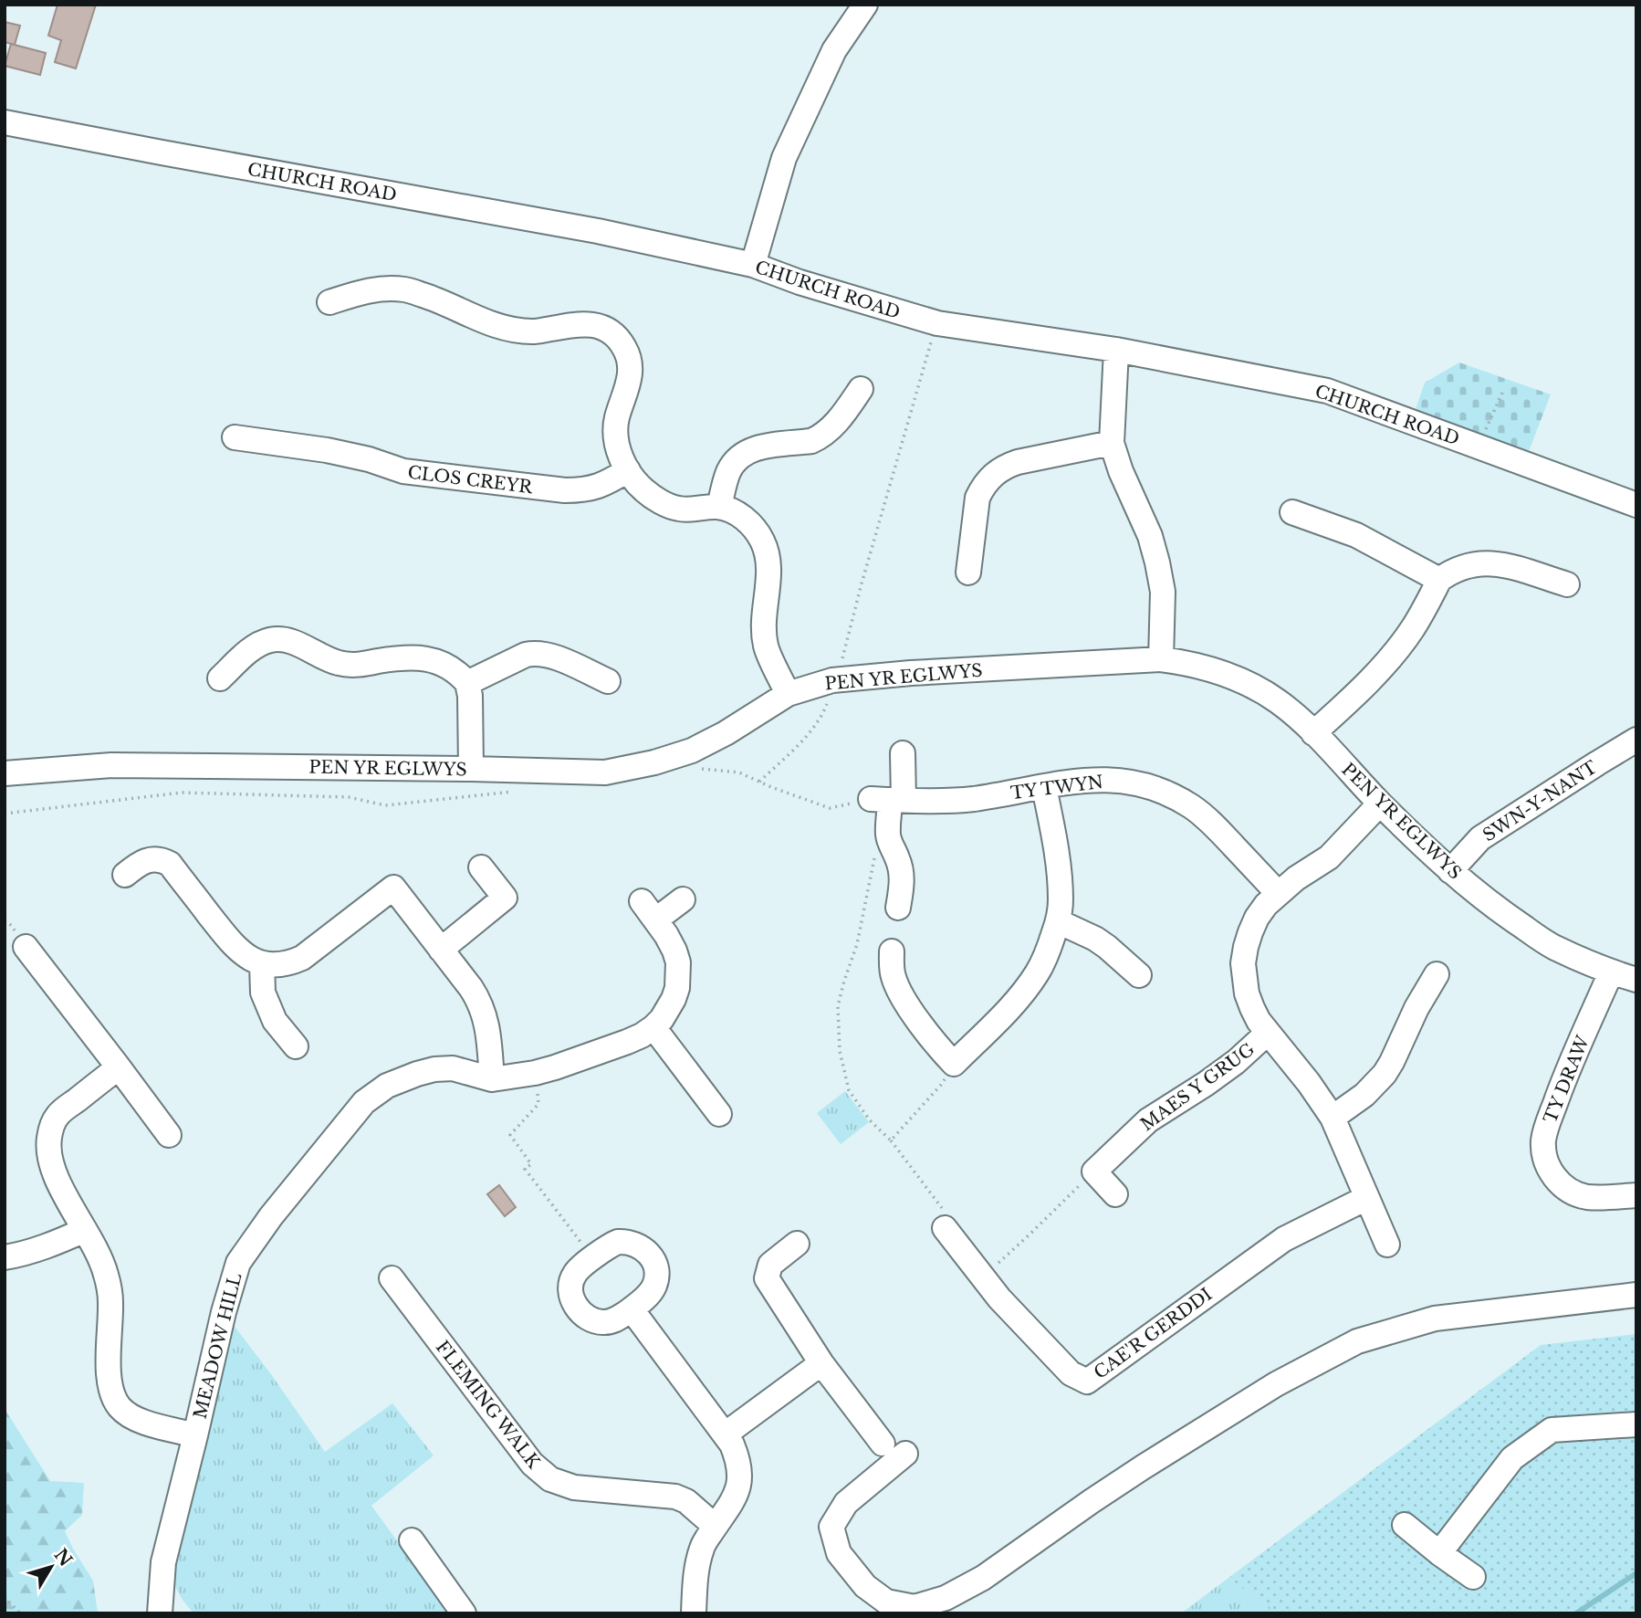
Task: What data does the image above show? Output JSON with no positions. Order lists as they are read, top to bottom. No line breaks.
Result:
{"streets":{"street":["CHURCH ROAD","CLOS CREYR","PEN YR EGLWYS","TY TWYN","SWN-Y-NANT","TY DRAW","MAES Y GRUG","CAE'R GERDDI","MEADOW HILL","FLEMING WALK"]},"crossings":[["PEN YR EGLWYS","SWN-Y-NANT"],["PEN YR EGLWYS","TY DRAW"]],"north":"top right"}
